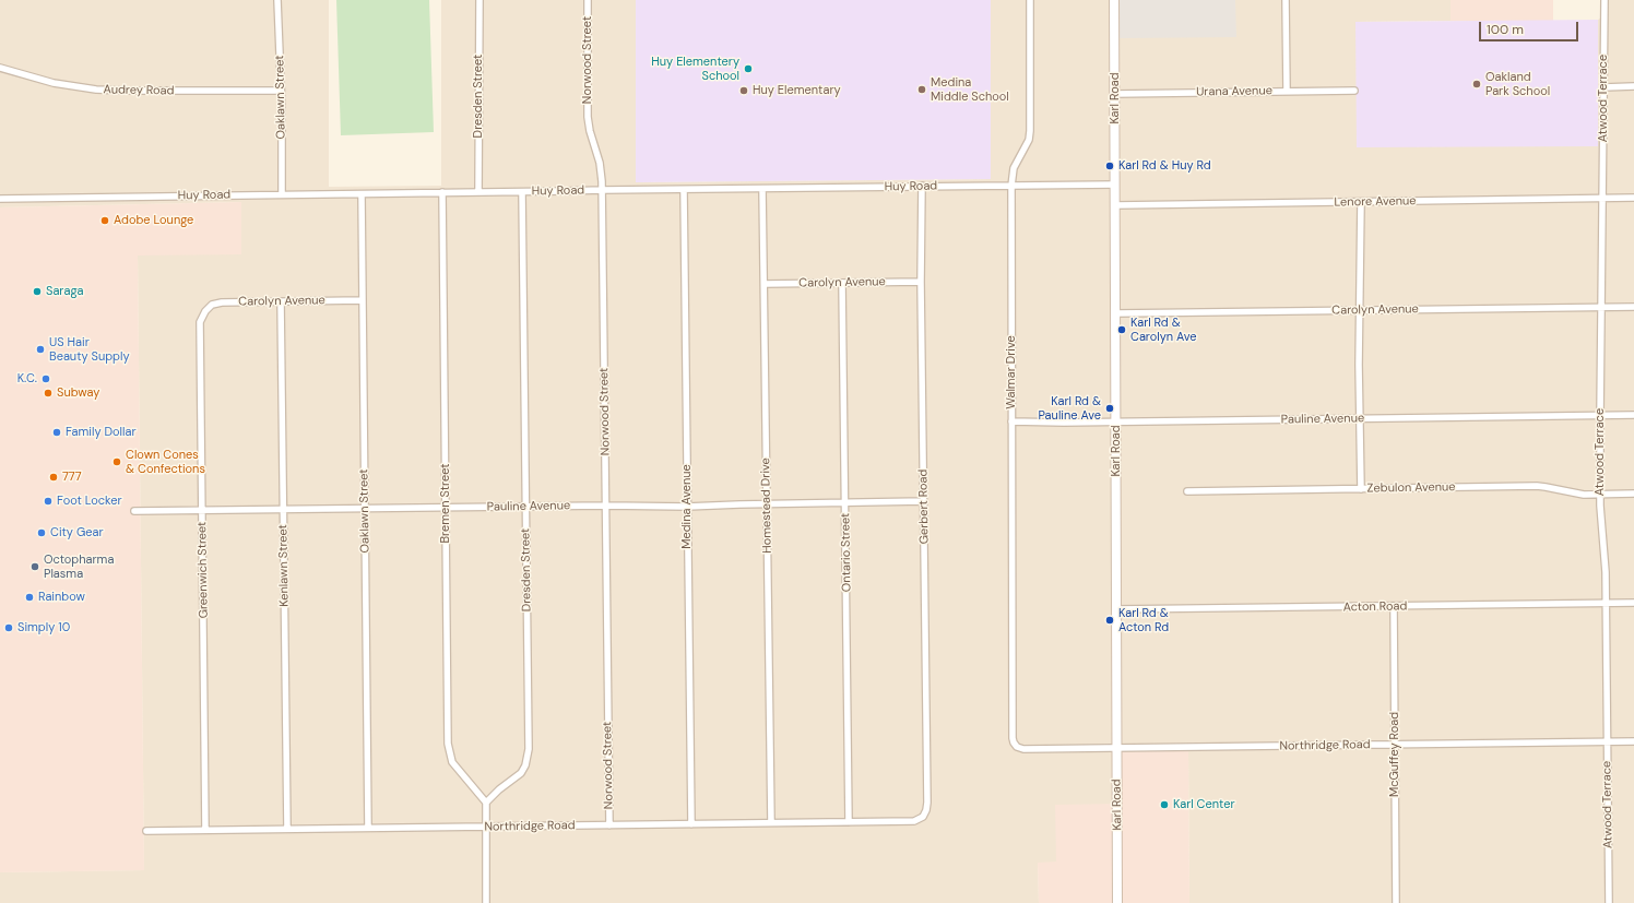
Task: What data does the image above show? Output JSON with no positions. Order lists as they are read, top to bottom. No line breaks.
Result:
{"streets":{"main road":["Karl Road"],"street":["Norwood Street","Audrey Road","Urana Avenue","Dresden Street","Oaklawn Street","Atwood Terrace","Huy Road","Lenore Avenue","Carolyn Avenue","Walmar Drive","Pauline Avenue","Zebulon Avenue","Bremen Street","Homestead Drive","Medina Avenue","Gerbert Road","Ontario Street","Kenlawn Street","Greenwich Street","Acton Road","Northridge Road","McGuffey Road"]},"crossings":[["Norwood Street","Huy Road"],["Norwood Street","Pauline Avenue"],["Norwood Street","Northridge Road"],["Audrey Road","Oaklawn Street"],["Urana Avenue","Karl Road"],["Dresden Street","Huy Road"],["Dresden Street","Pauline Avenue"],["Dresden Street","Bremen Street"],["Oaklawn Street","Huy Road"],["Oaklawn Street","Carolyn Avenue"],["Oaklawn Street","Pauline Avenue"],["Oaklawn Street","Northridge Road"],["Karl Road","Huy Road"],["Karl Road","Lenore Avenue"],["Karl Road","Carolyn Avenue"],["Karl Road","Pauline Avenue"],["Karl Road","Acton Road"],["Karl Road","Northridge Road"],["Atwood Terrace","Lenore Avenue"],["Atwood Terrace","Carolyn Avenue"],["Atwood Terrace","Pauline Avenue"],["Atwood Terrace","Zebulon Avenue"],["Atwood Terrace","Acton Road"],["Atwood Terrace","Northridge Road"],["Huy Road","Walmar Drive"],["Huy Road","Bremen Street"],["Huy Road","Homestead Drive"],["Huy Road","Medina Avenue"],["Huy Road","Gerbert Road"],["Carolyn Avenue","Homestead Drive"],["Carolyn Avenue","Gerbert Road"],["Carolyn Avenue","Ontario Street"],["Carolyn Avenue","Kenlawn Street"],["Carolyn Avenue","Greenwich Street"],["Walmar Drive","Pauline Avenue"],["Walmar Drive","Northridge Road"],["Pauline Avenue","Bremen Street"],["Pauline Avenue","Homestead Drive"],["Pauline Avenue","Medina Avenue"],["Pauline Avenue","Gerbert Road"],["Pauline Avenue","Ontario Street"],["Pauline Avenue","Kenlawn Street"],["Pauline Avenue","Greenwich Street"],["Homestead Drive","Northridge Road"],["Medina Avenue","Northridge Road"],["Gerbert Road","Northridge Road"],["Ontario Street","Northridge Road"],["Kenlawn Street","Northridge Road"],["Greenwich Street","Northridge Road"],["Acton Road","McGuffey Road"],["Northridge Road","McGuffey Road"]],"places":["Huy Elementery School","Oakland Park School","Medina Middle School","Huy Elementary","Karl Rd & Huy Rd","Adobe Lounge","Saraga","Karl Rd & Carolyn Ave","US Hair Beauty Supply","K.C.","Subway","Karl Rd & Pauline Ave","Family Dollar","Clown Cones & Confections","777","Foot Locker","City Gear","Octopharma Plasma","Rainbow","Karl Rd & Acton Rd","Simply 10","Karl Center"],"scale_bar":"100 m"}
